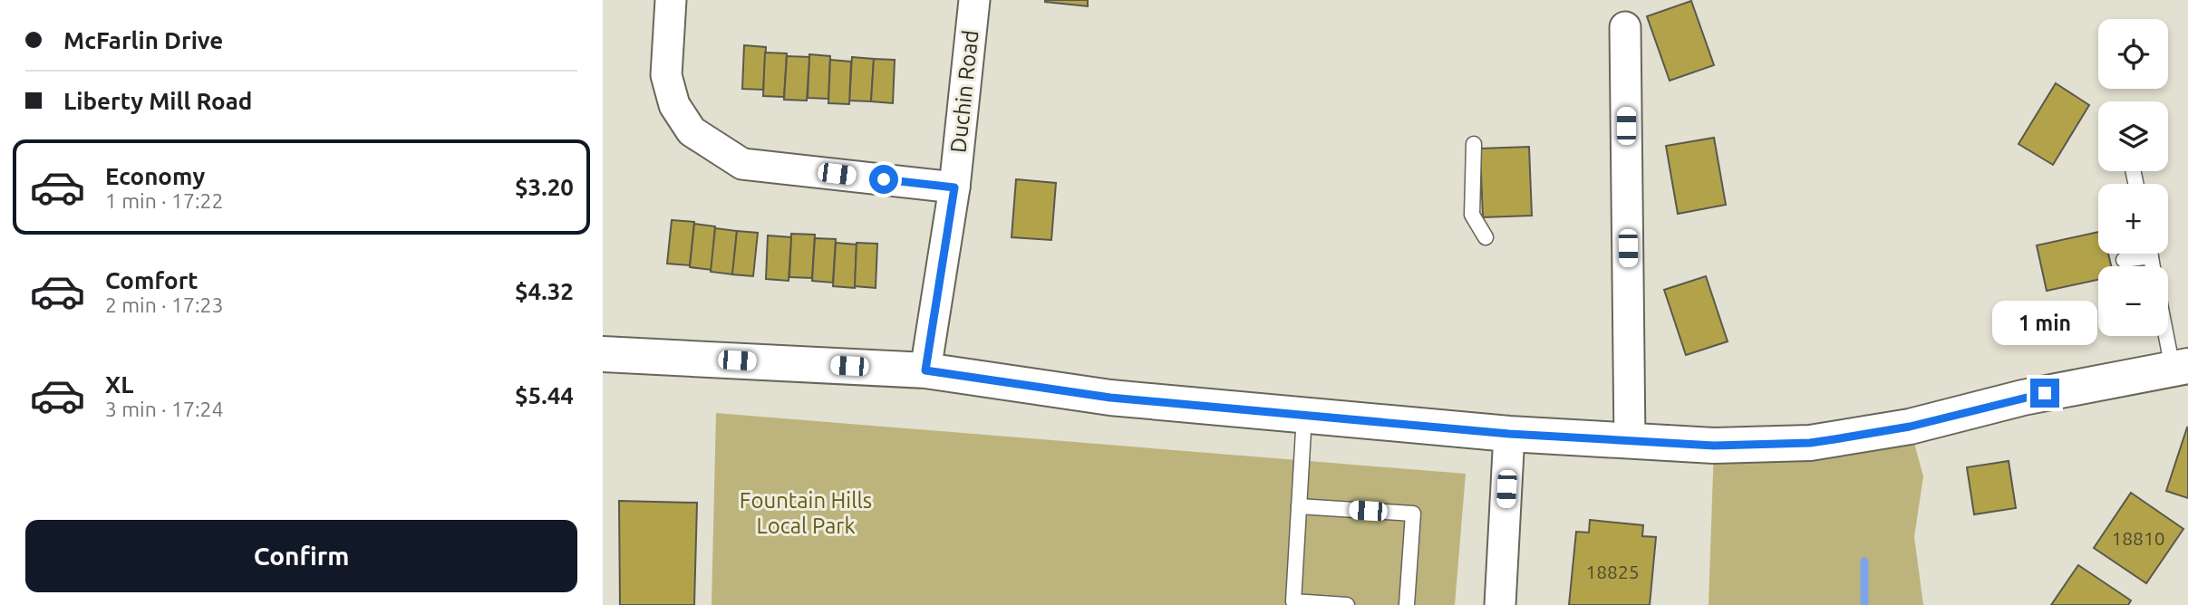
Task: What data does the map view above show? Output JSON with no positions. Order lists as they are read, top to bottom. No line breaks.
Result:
{"streets":{"street":["Duchin Road"]},"parks":["Fountain Hills Local Park"],"house_numbers":["18810","18825"],"page":{"banner":["McFarlin Drive","Liberty Mill Road"],"map_buttons":["+","−"],"list":[{"name":"Economy","note":"1 min · 17:22","value":"$3.20"},{"name":"Comfort","note":"2 min · 17:23","value":"$4.32"},{"name":"XL","note":"3 min · 17:24","value":"$5.44"}],"bubble":"1 min","buttons":"Confirm"}}
